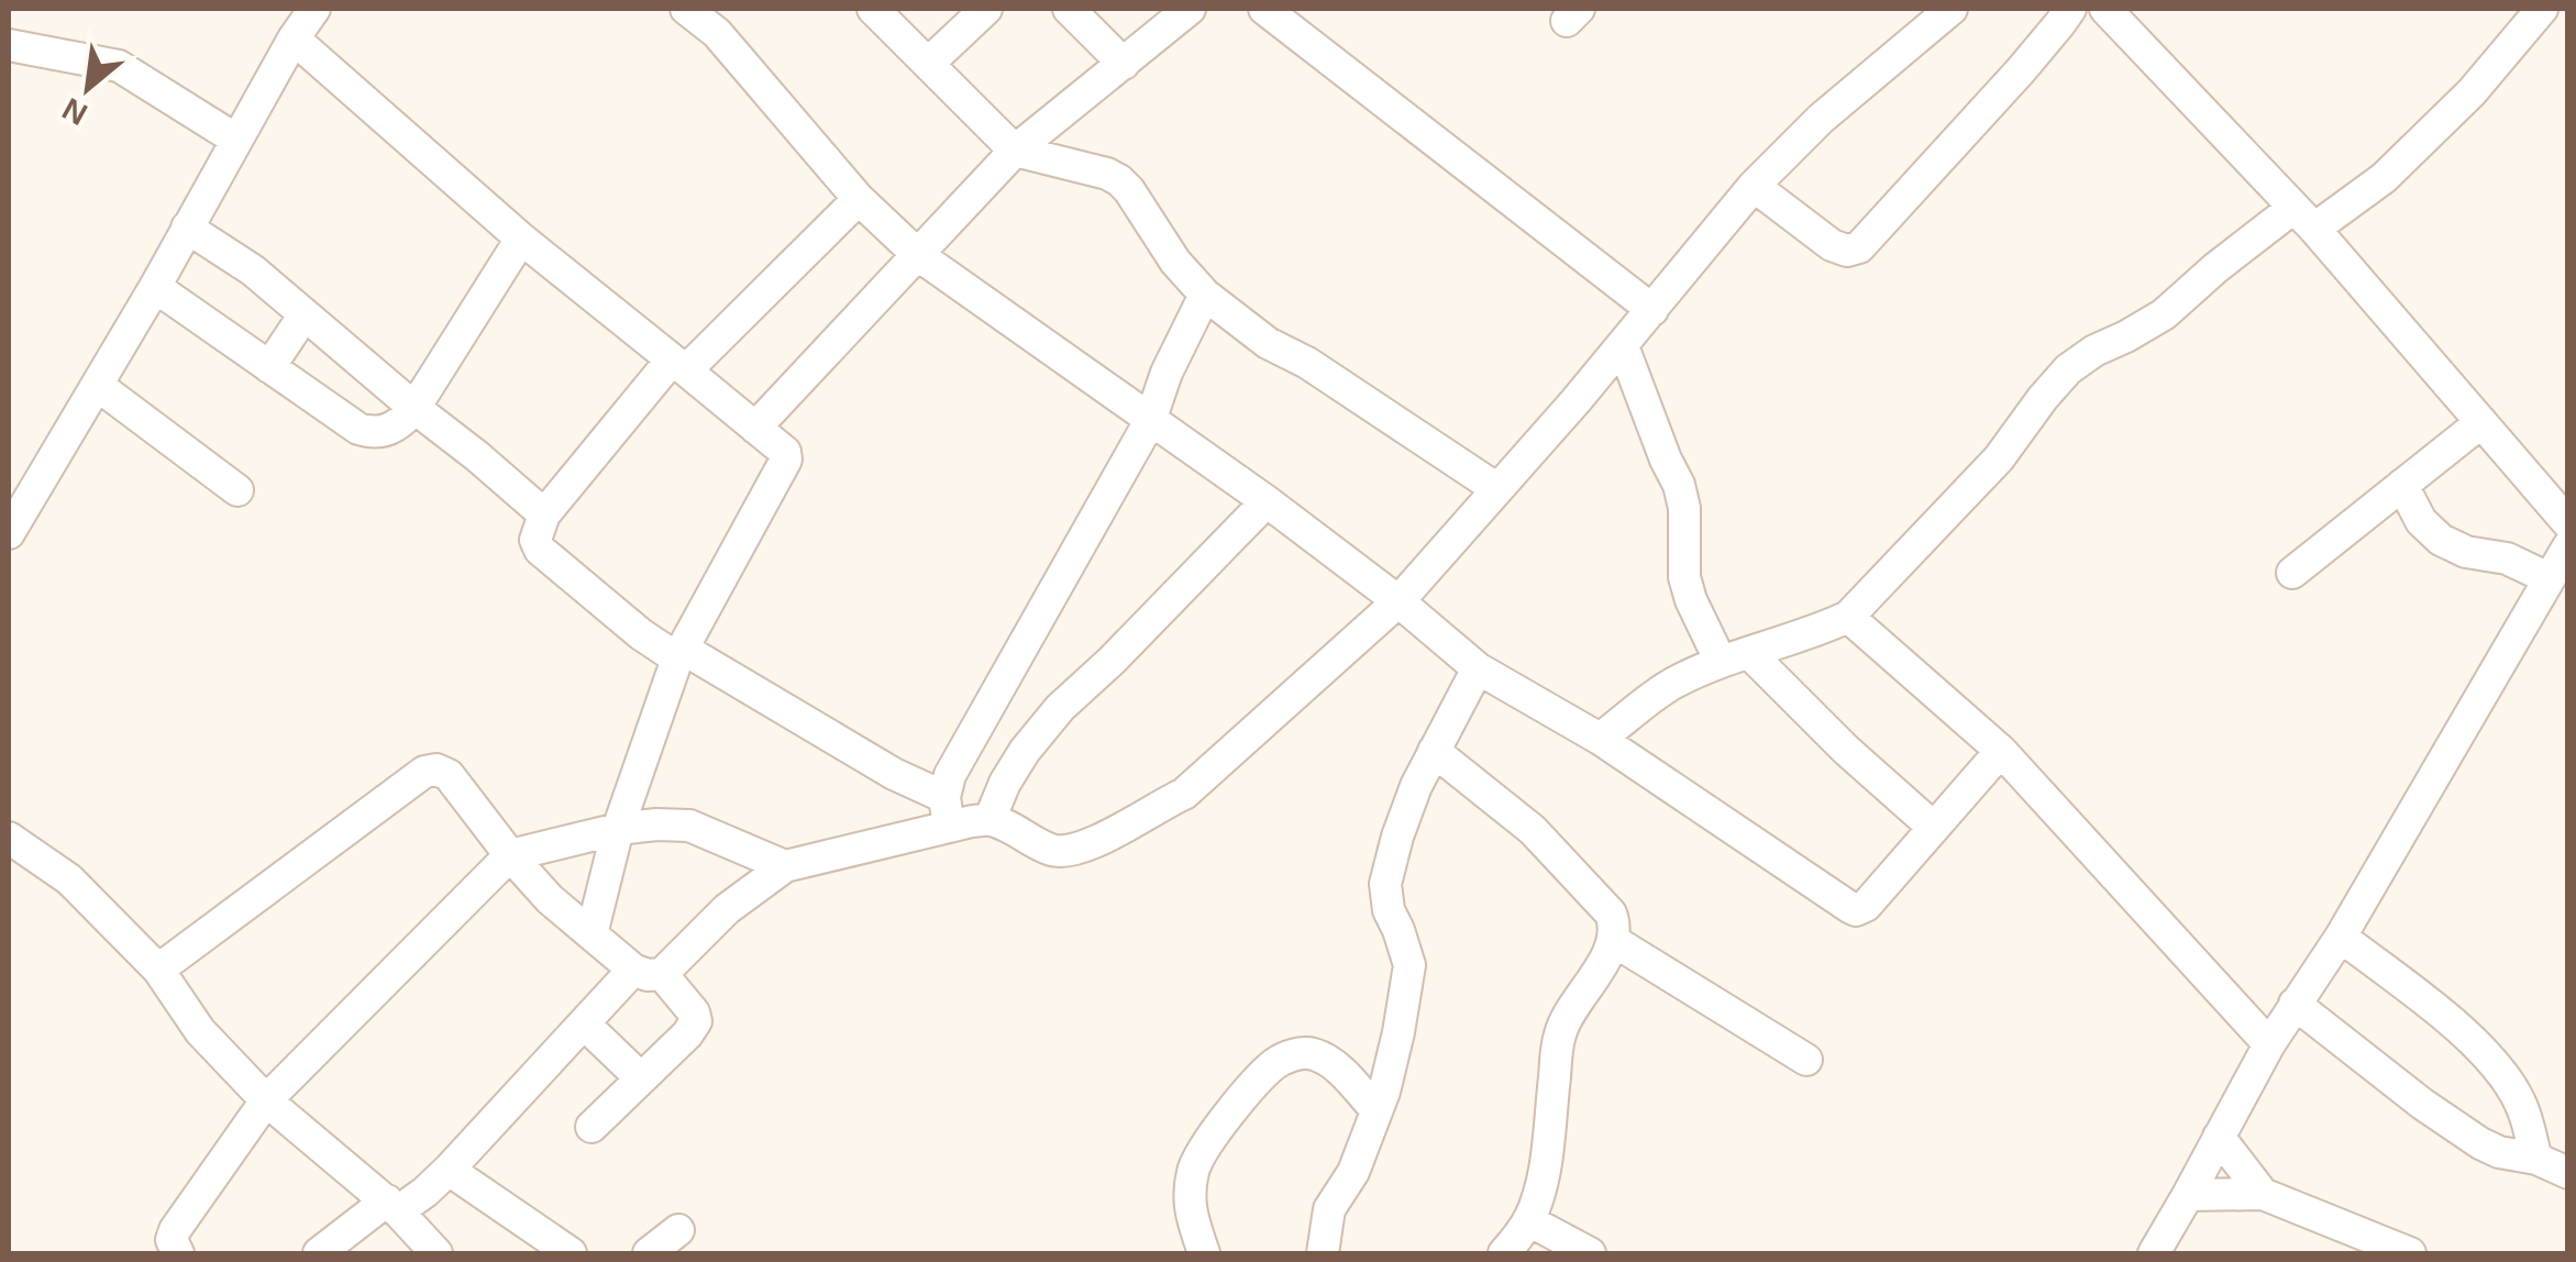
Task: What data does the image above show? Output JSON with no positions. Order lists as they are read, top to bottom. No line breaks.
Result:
{"north":"bottom left"}
